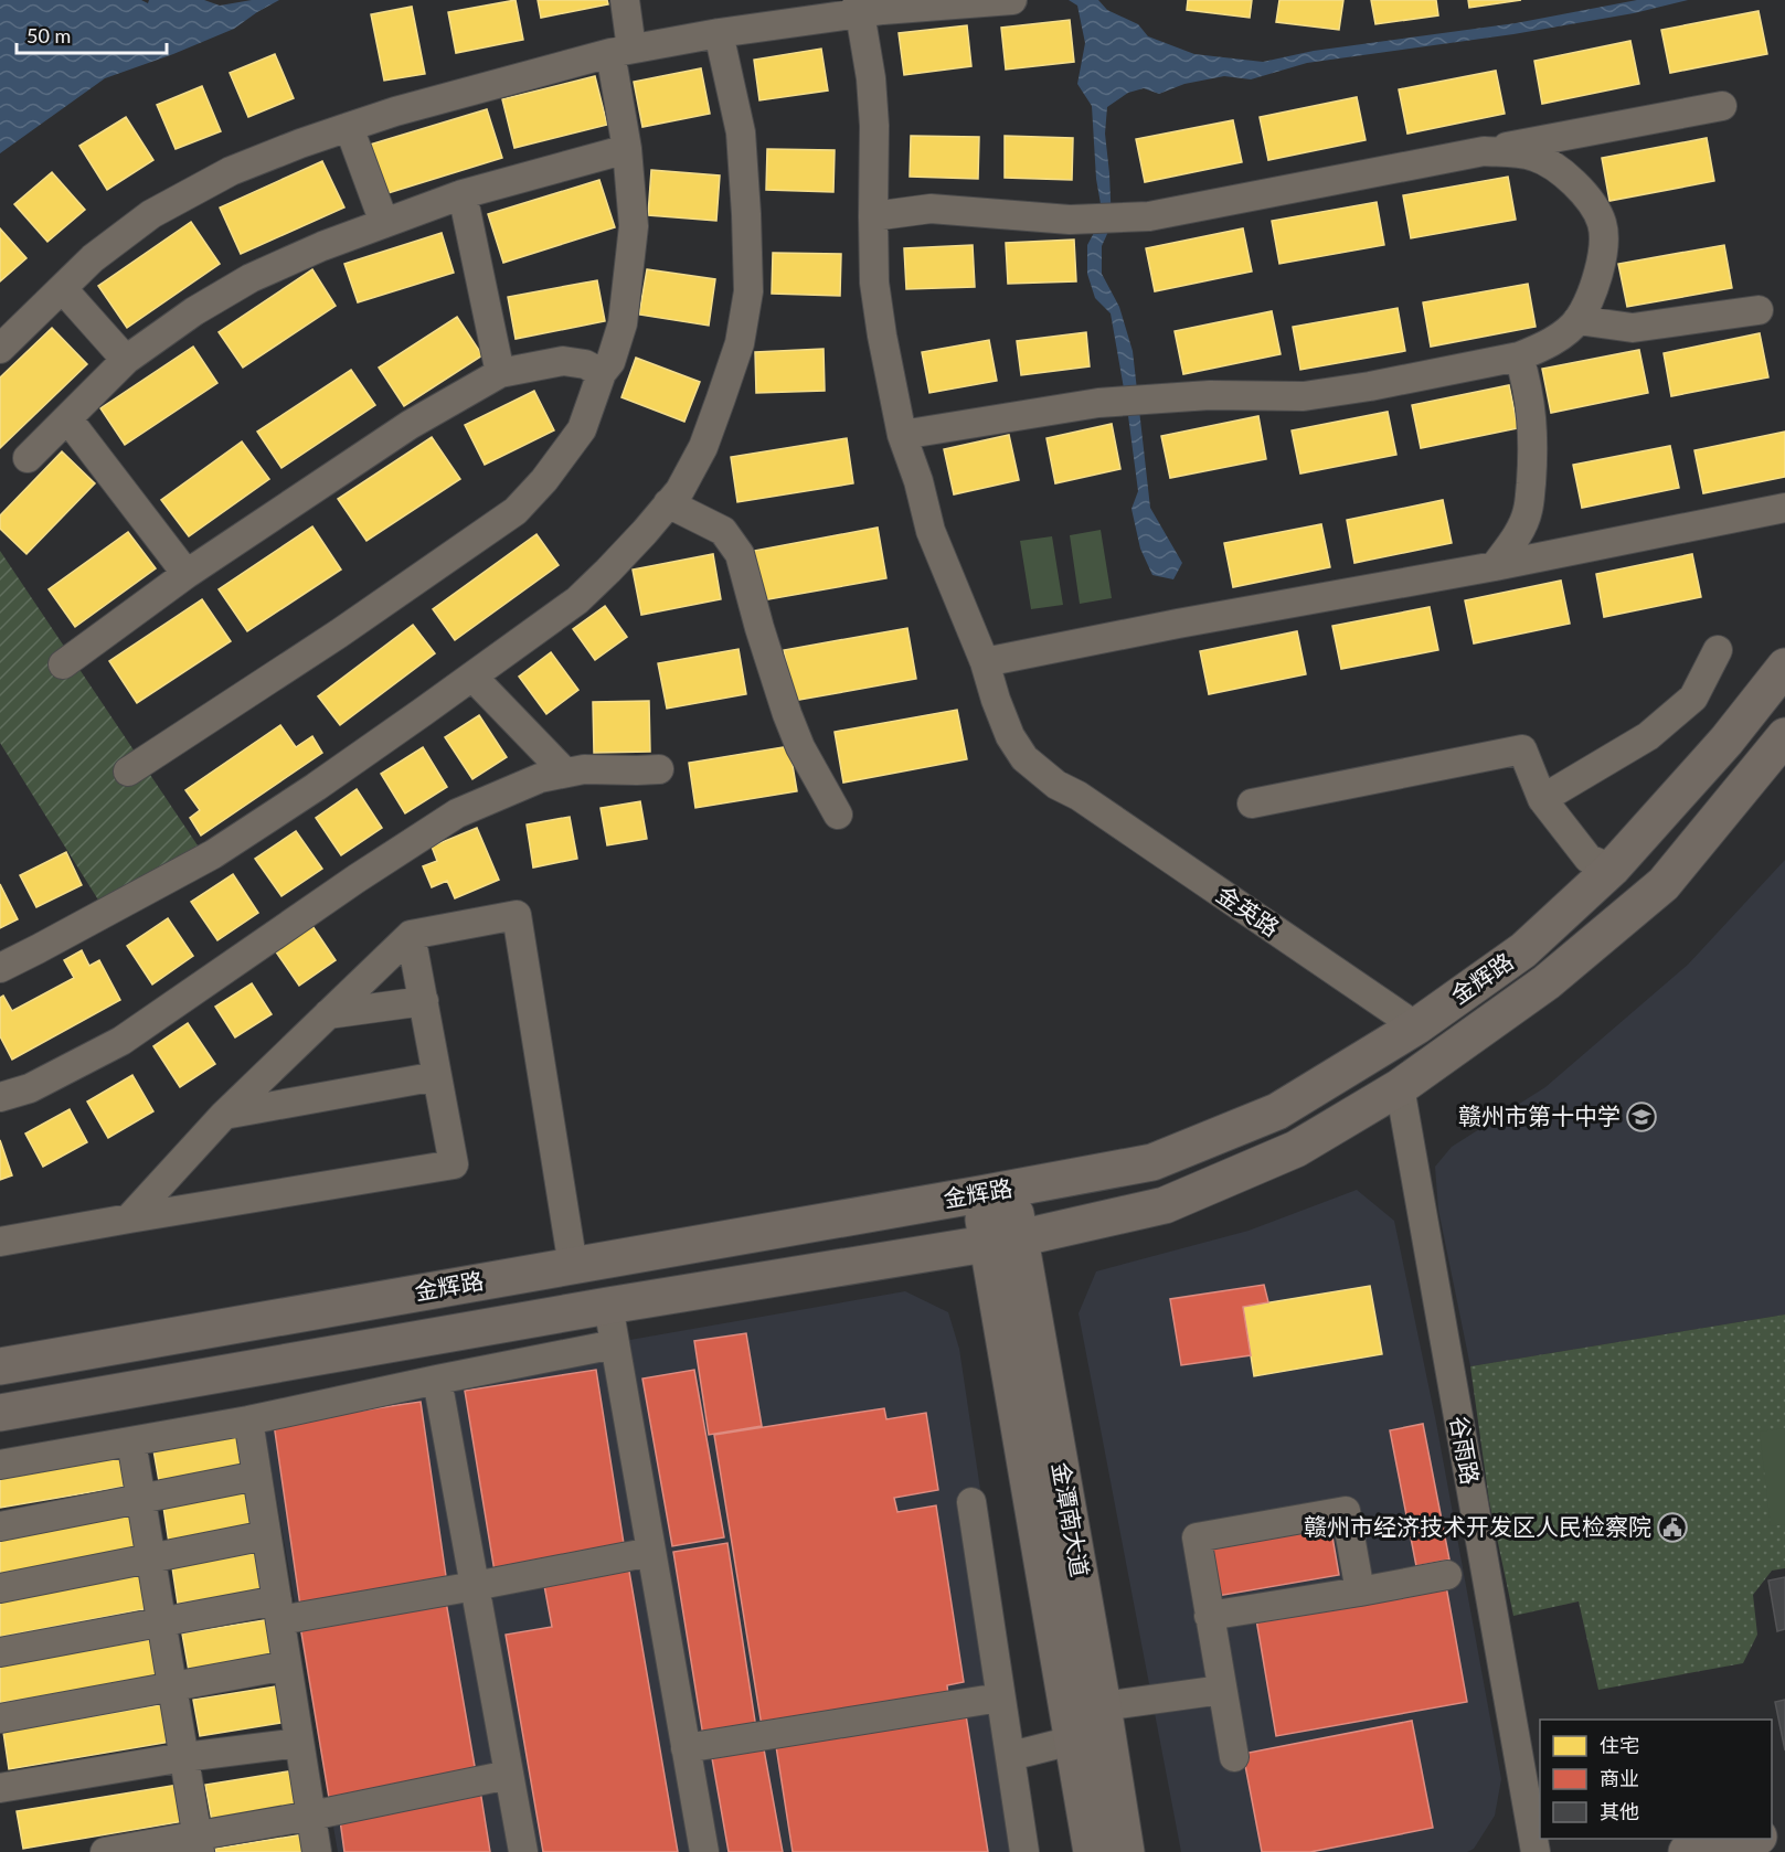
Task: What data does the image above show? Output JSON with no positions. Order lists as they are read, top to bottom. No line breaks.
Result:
{"streets":{"main road":["金辉路","金潭南大道"],"street":["金英路","谷雨路"]},"crossings":[["金英路","金辉路"],["金辉路","谷雨路"],["金辉路","金潭南大道"]],"places":{"school or university":["赣州市第十中学"],"public building":["赣州市经济技术开发区人民检察院"]},"legend":["住宅","商业","其他"],"scale_bar":"50 m"}
